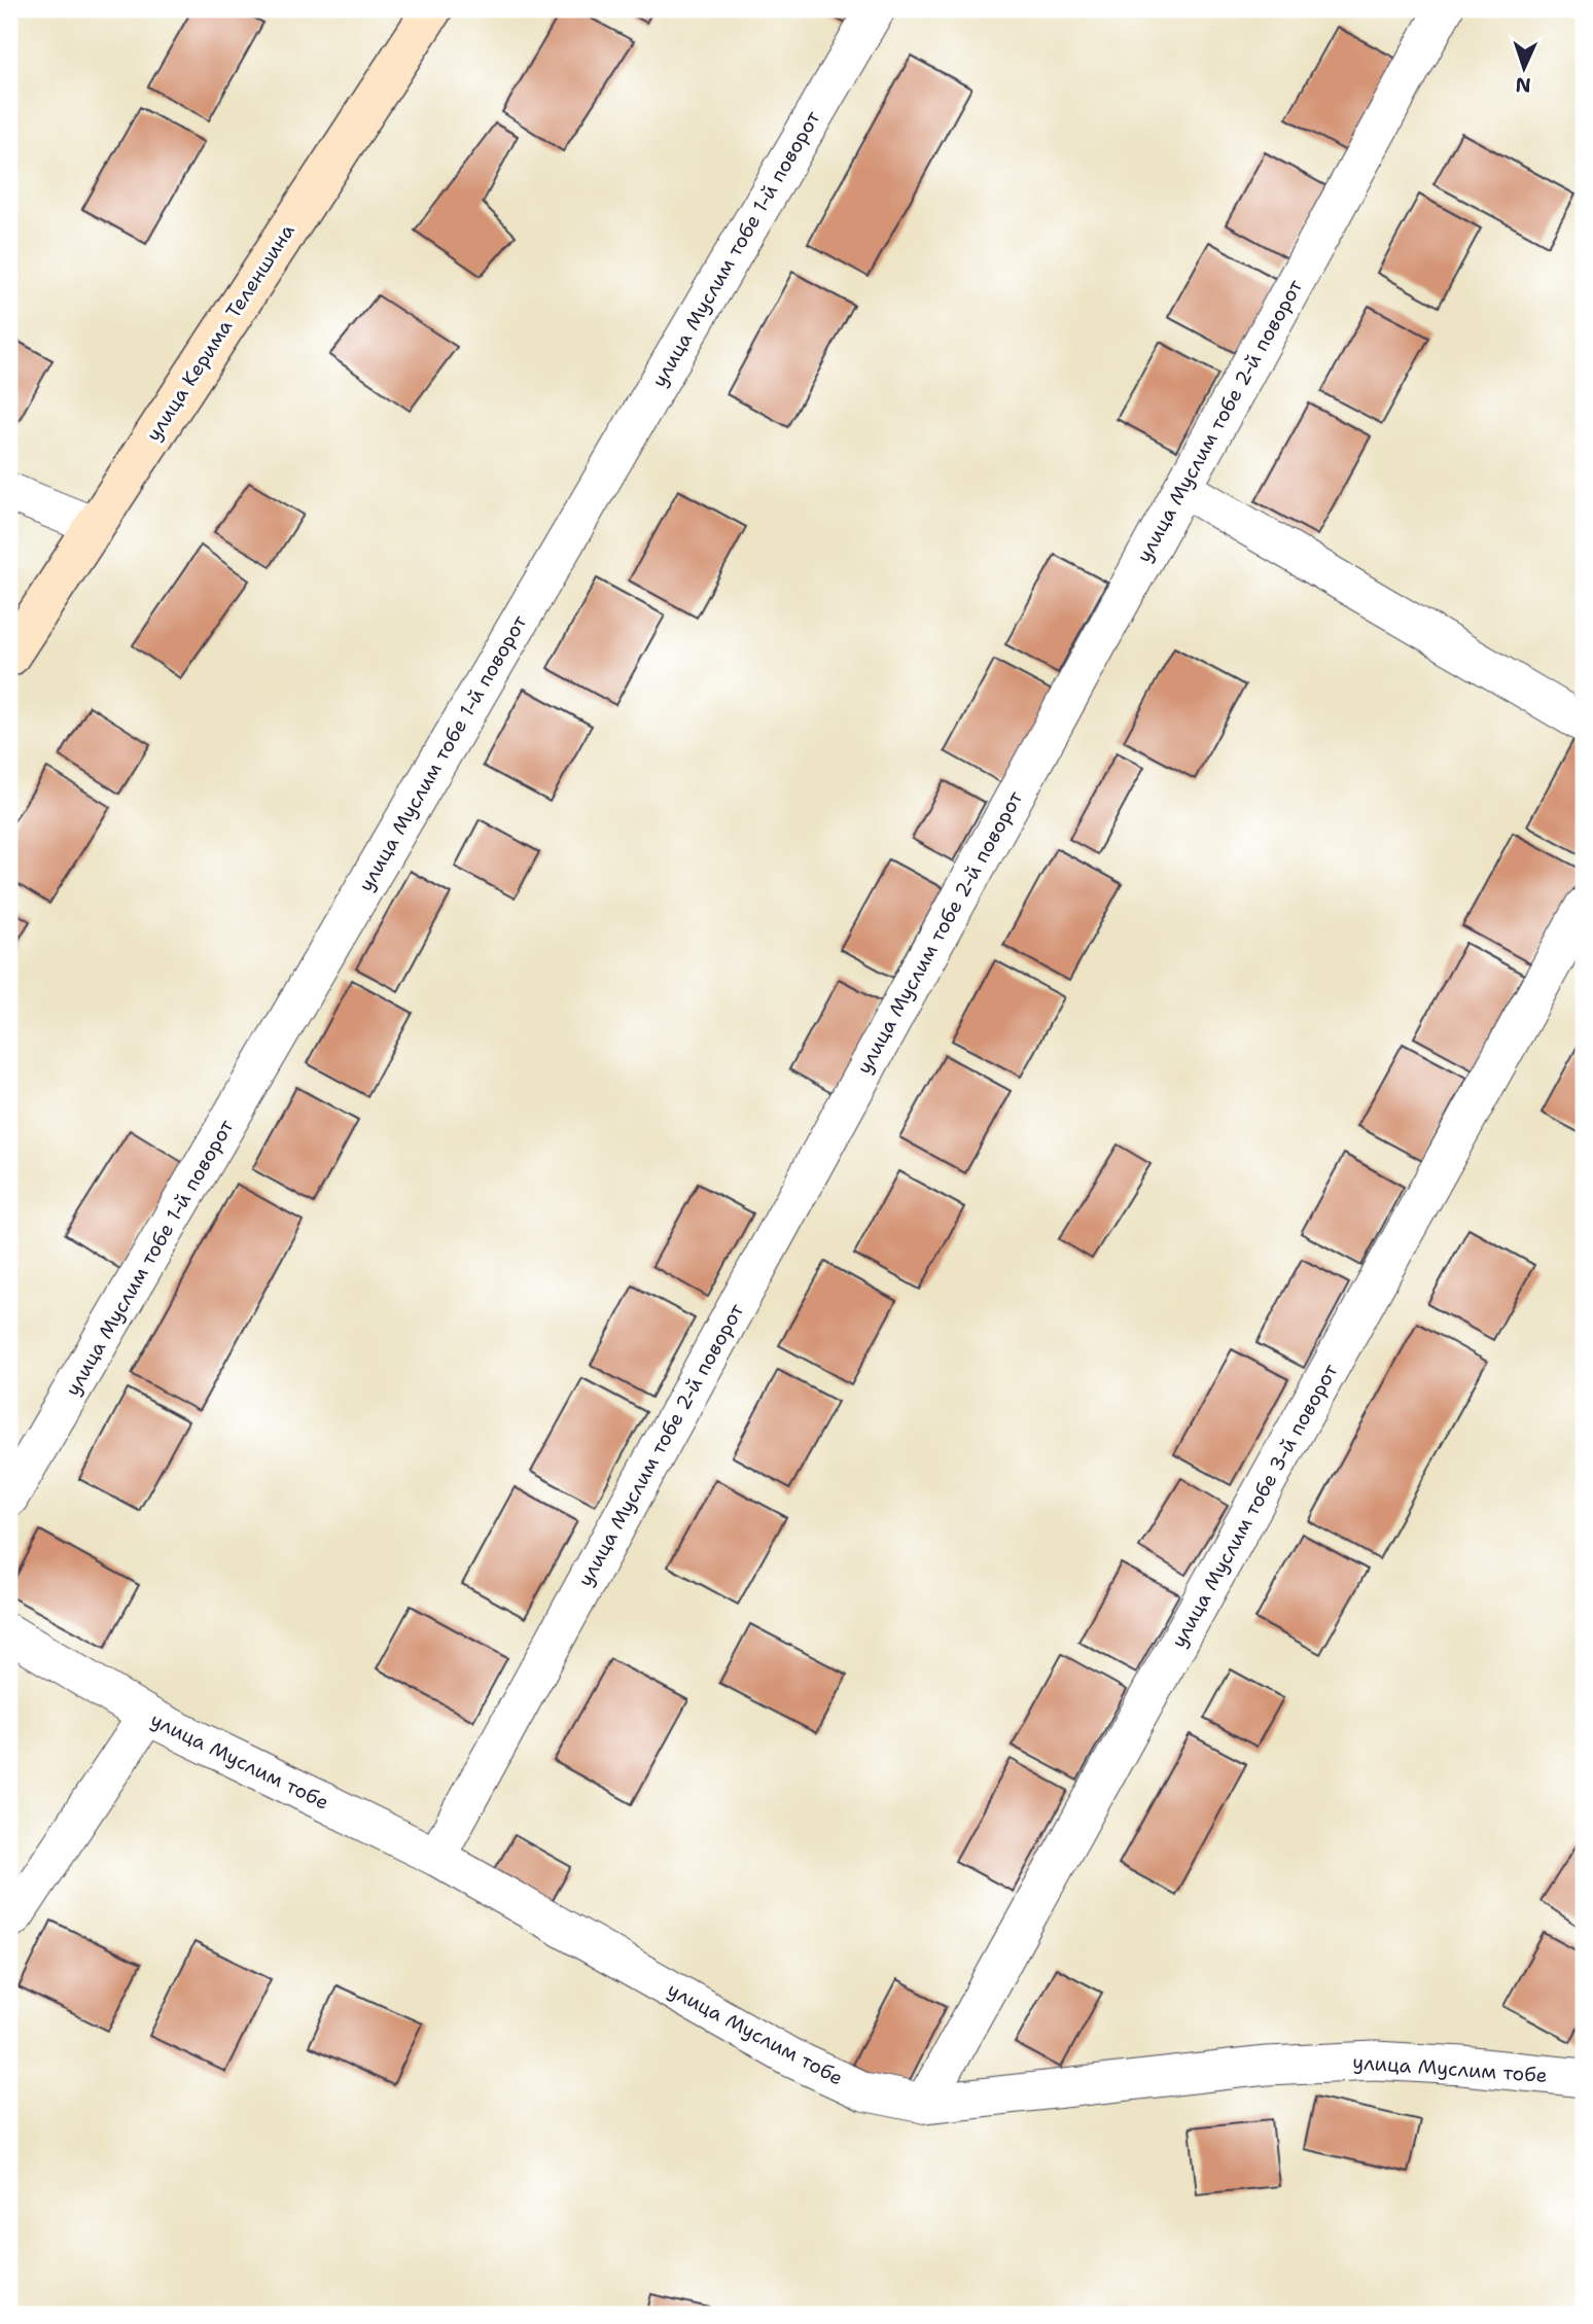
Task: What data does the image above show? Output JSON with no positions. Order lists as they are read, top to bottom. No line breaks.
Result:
{"streets":{"street":["улица Муслим тобе 1-й поворот","улица Керима Теленшина","улица Муслим тобе 2-й поворот","улица Муслим тобе 3-й поворот","улица Муслим тобе"]},"crossings":[["улица Муслим тобе 2-й поворот","улица Муслим тобе"],["улица Муслим тобе 3-й поворот","улица Муслим тобе"]],"north":"bottom"}
